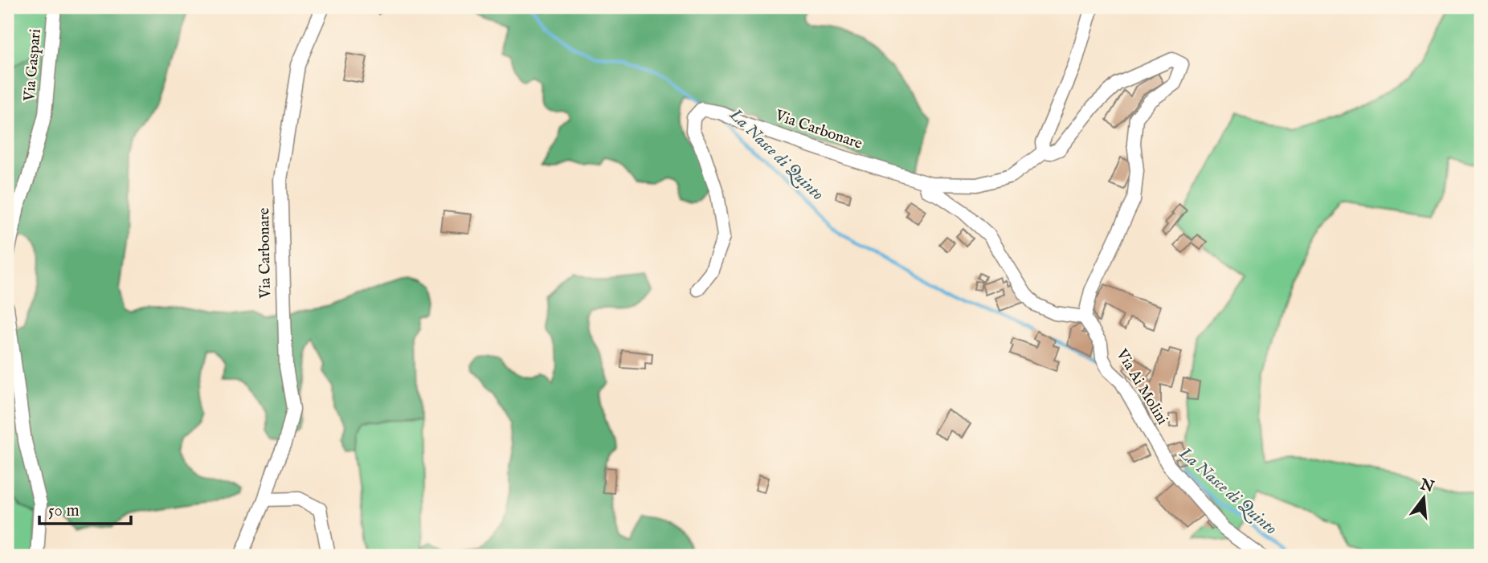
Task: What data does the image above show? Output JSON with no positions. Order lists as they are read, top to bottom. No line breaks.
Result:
{"streets":{"street":["Via Gaspari","Via Carbonare","Via Ai Molini"]},"crossings":[["Via Carbonare","Via Ai Molini"]],"water":["La Nasce di Quinto"],"scale_bar":"50 m","north":"top"}
